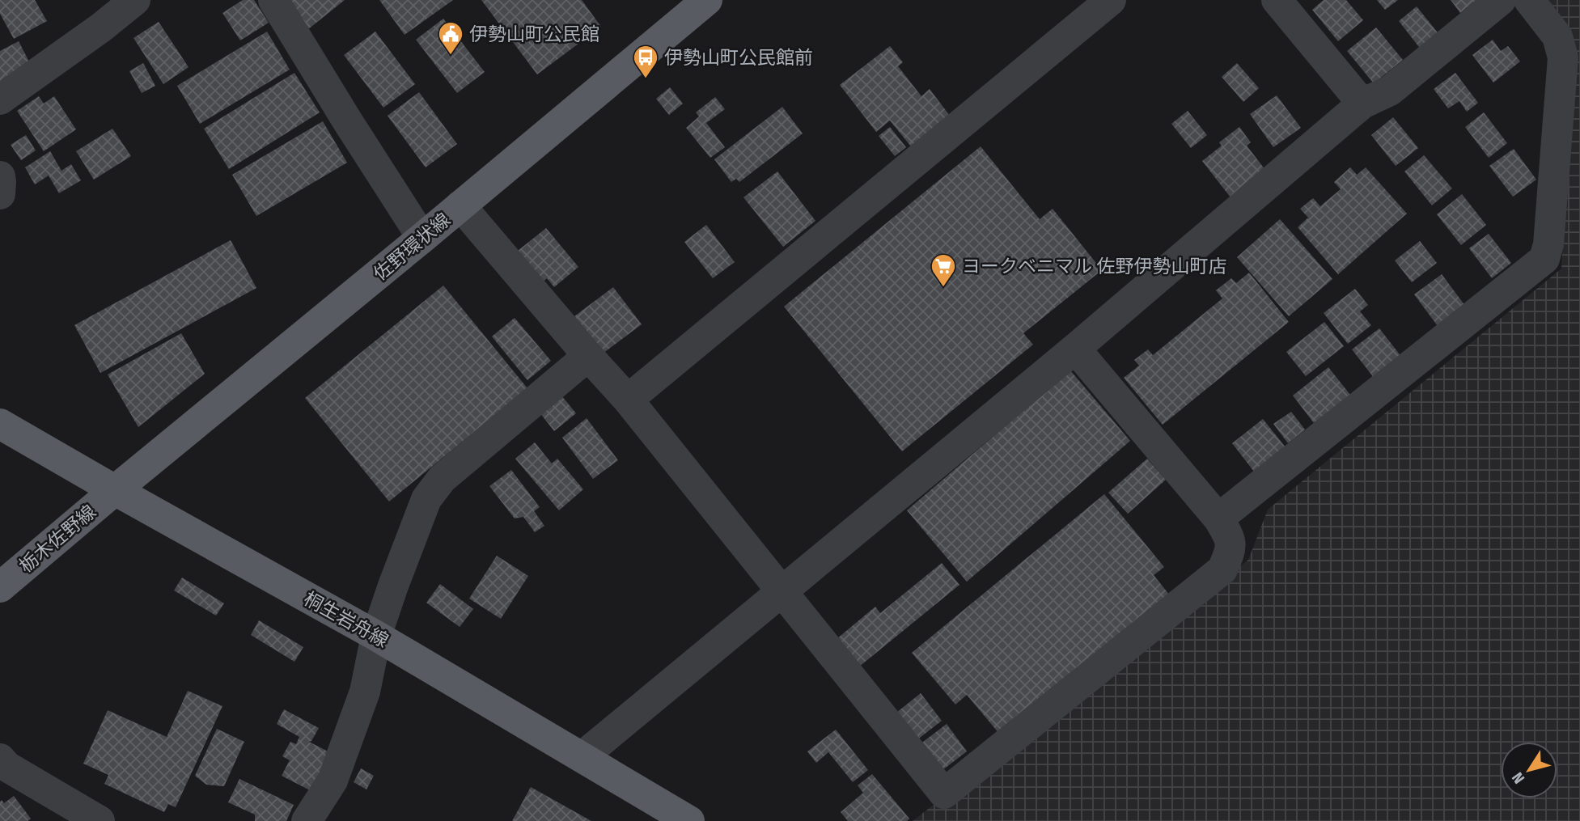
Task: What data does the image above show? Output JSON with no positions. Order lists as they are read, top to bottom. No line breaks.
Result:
{"streets":{"main road":["佐野環状線","栃木佐野線","桐生岩舟線"]},"crossings":[["佐野環状線","栃木佐野線"],["佐野環状線","桐生岩舟線"],["栃木佐野線","桐生岩舟線"]],"places":{"public building":["伊勢山町公民館"],"bus stop":["伊勢山町公民館前"],"supermarket":["ヨークベニマル 佐野伊勢山町店"]},"north":"bottom left"}
